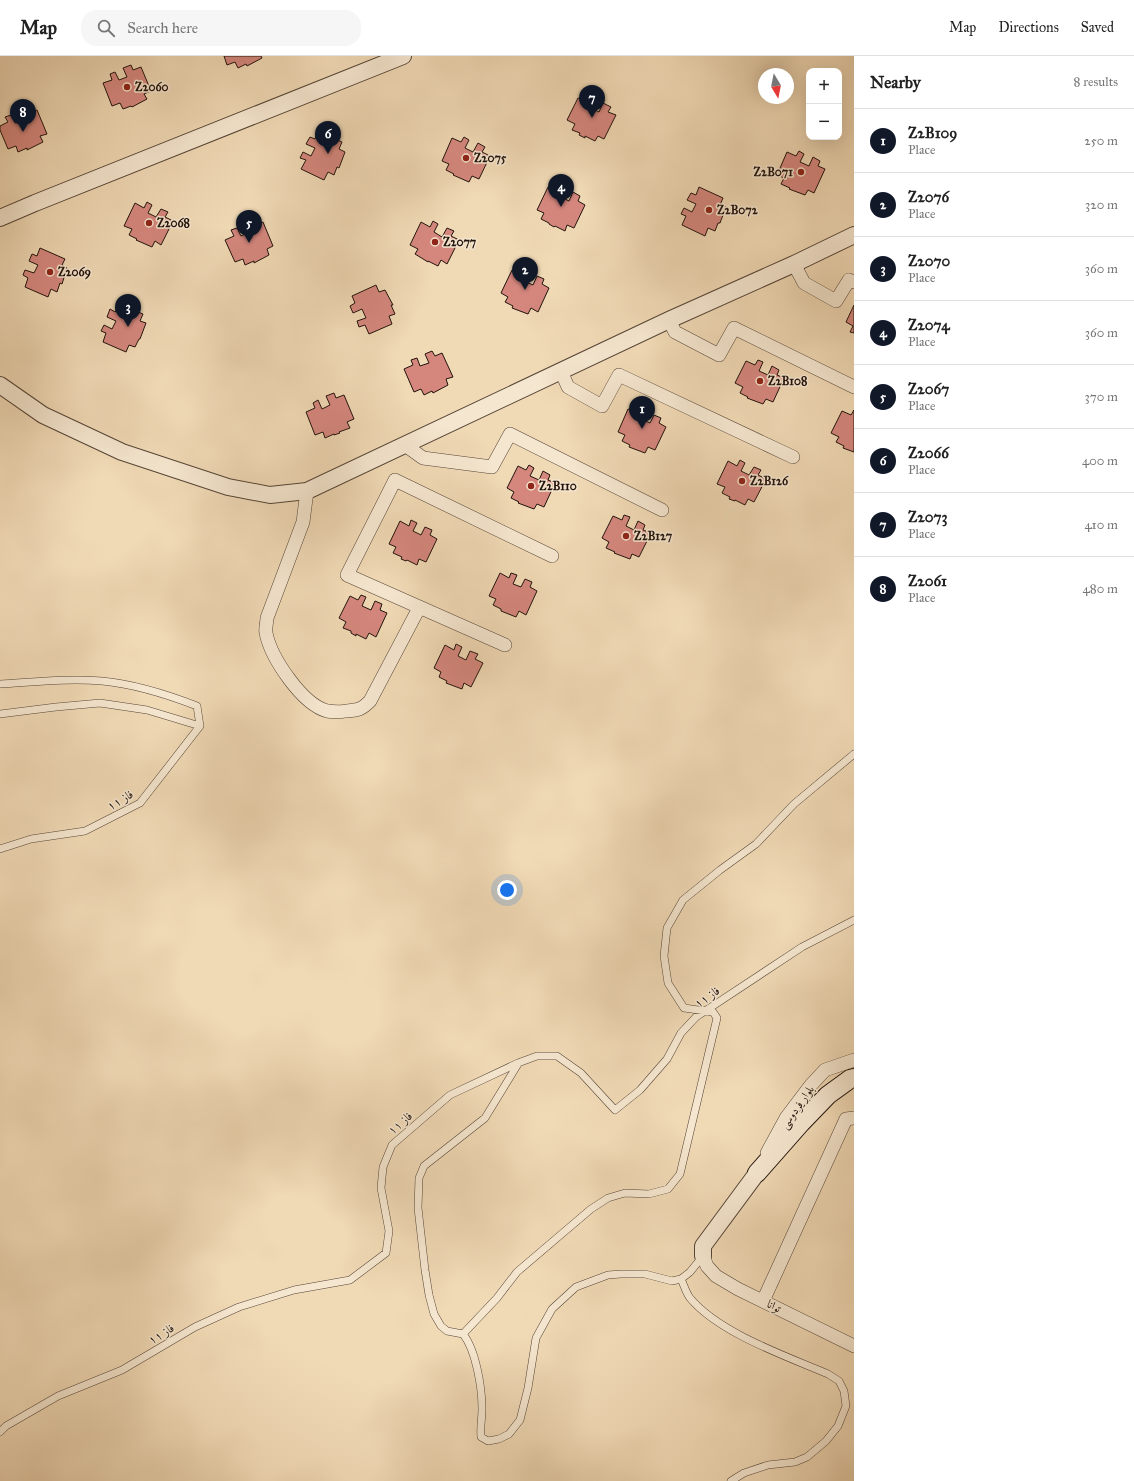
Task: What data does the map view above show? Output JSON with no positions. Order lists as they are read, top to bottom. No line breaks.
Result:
{"streets":{"main road":["بلوار فردوسی"],"street":["توانا"],"lane":["فاز ۱۱"]},"crossings":[["بلوار فردوسی","توانا"]],"places":["Z2060","Z2075","Z2B071","Z2B072","Z2068","Z2077","Z2069","Z2B108","Z2B126","Z2B110","Z2B127"],"north":"bottom","page":{"header":"Map","search":"Search here","nav":["Map","Directions","Saved"],"heading":["Nearby","8 results"],"map_buttons":["+","−"],"pins":["7","8","6","4","5","2","3","1"],"list":[{"mark":"1","name":"Z2B109","note":"Place","value":"250 m"},{"mark":"2","name":"Z2076","note":"Place","value":"320 m"},{"mark":"3","name":"Z2070","note":"Place","value":"360 m"},{"mark":"4","name":"Z2074","note":"Place","value":"360 m"},{"mark":"5","name":"Z2067","note":"Place","value":"370 m"},{"mark":"6","name":"Z2066","note":"Place","value":"400 m"},{"mark":"7","name":"Z2073","note":"Place","value":"410 m"},{"mark":"8","name":"Z2061","note":"Place","value":"480 m"}]}}
